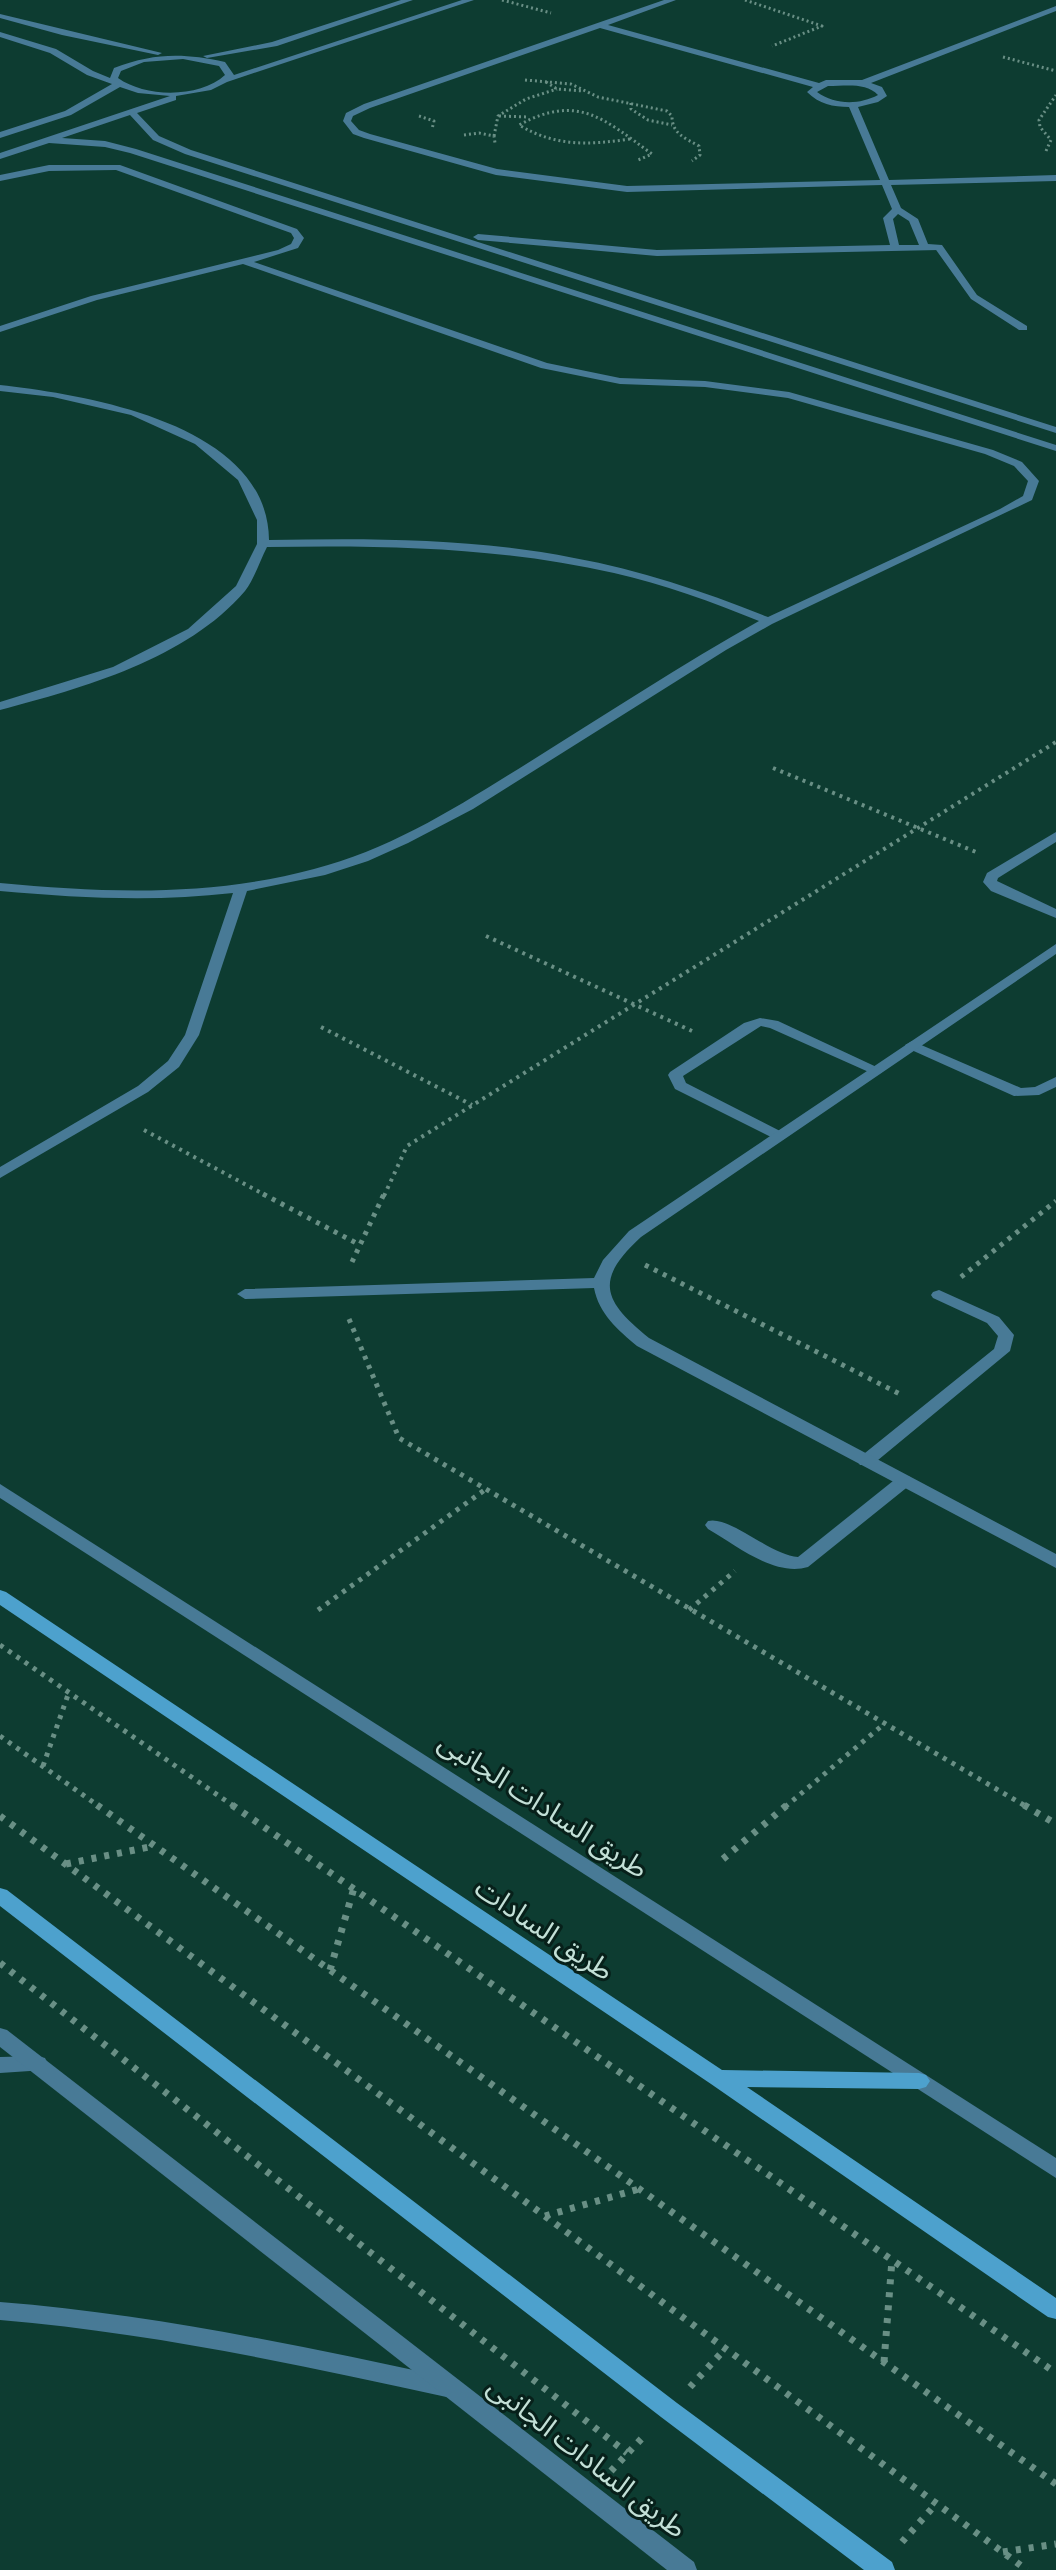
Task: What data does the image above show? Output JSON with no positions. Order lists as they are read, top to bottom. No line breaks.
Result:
{"streets":{"main road":["طريق السادات"],"street":["طريق السادات الجانبى"]}}
